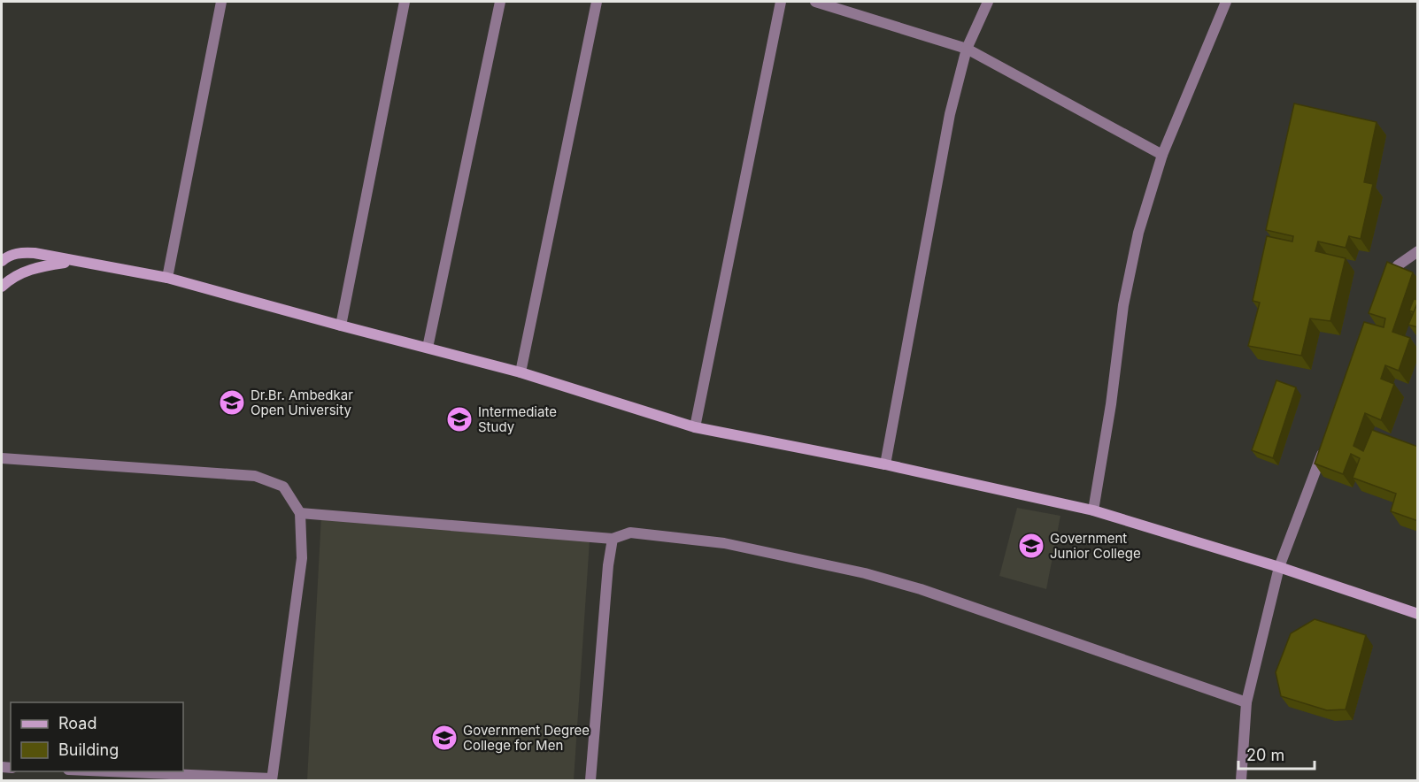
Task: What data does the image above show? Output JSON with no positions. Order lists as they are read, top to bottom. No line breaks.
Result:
{"places":{"school or university":["Dr.Br. Ambedkar Open University","Intermediate Study","Government Junior College","Government Degree College for Men"]},"legend":["Road","Building"],"scale_bar":"20 m"}
